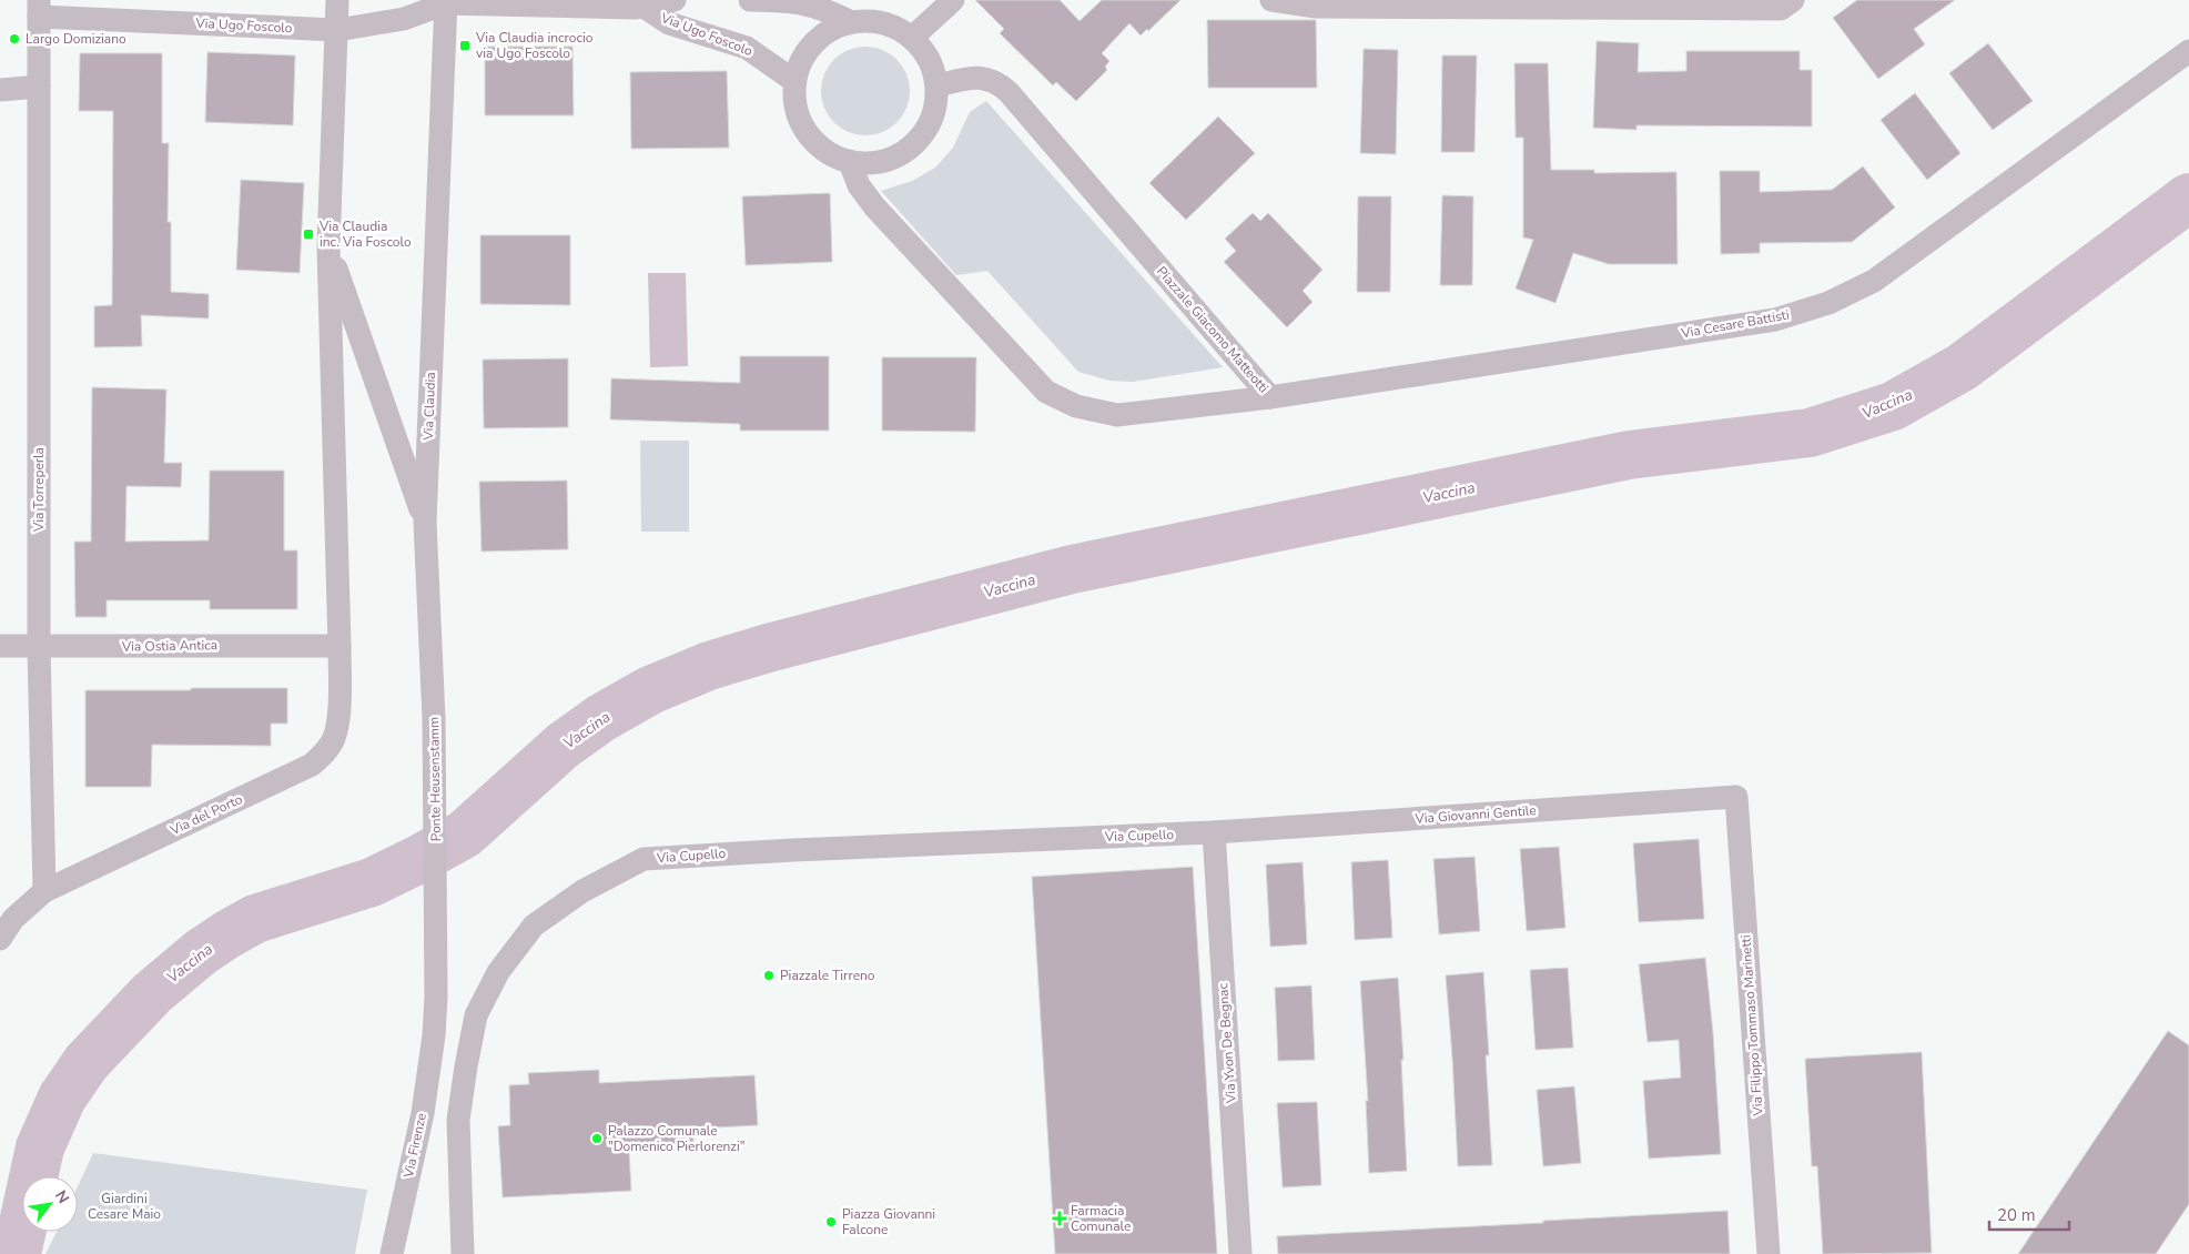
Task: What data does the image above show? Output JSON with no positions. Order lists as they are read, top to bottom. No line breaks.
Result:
{"streets":{"street":["Via Ugo Foscolo","Via Cesare Battisti","Piazzale Giacomo Matteotti","Via Claudia","Via Torreperla","Via Ostia Antica","Ponte Heusenstamm","Via del Porto","Via Giovanni Gentile","Via Cupello","Via Filippo Tommaso Marinetti","Via Yvon De Begnac","Via Firenze"]},"crossings":[["Via Ugo Foscolo","Piazzale Giacomo Matteotti"],["Via Ugo Foscolo","Via Claudia"],["Via Cesare Battisti","Piazzale Giacomo Matteotti"],["Via Claudia","Ponte Heusenstamm"],["Via Torreperla","Via Ostia Antica"],["Via Torreperla","Via del Porto"],["Via Ostia Antica","Via del Porto"],["Ponte Heusenstamm","Via Firenze"],["Via Giovanni Gentile","Via Cupello"],["Via Giovanni Gentile","Via Filippo Tommaso Marinetti"],["Via Giovanni Gentile","Via Yvon De Begnac"],["Via Cupello","Via Yvon De Begnac"]],"water":["Vaccina"],"parks":["Giardini Cesare Maio"],"places":{"other":["Largo Domiziano","Piazzale Tirreno","Palazzo Comunale \"Domenico Pierlorenzi\"","Piazza Giovanni Falcone"],"transit":["Via Claudia incrocio via Ugo Foscolo","Via Claudia inc. Via Foscolo"],"health":["Farmacia Comunale"]},"scale_bar":"20 m","north":"top right"}
